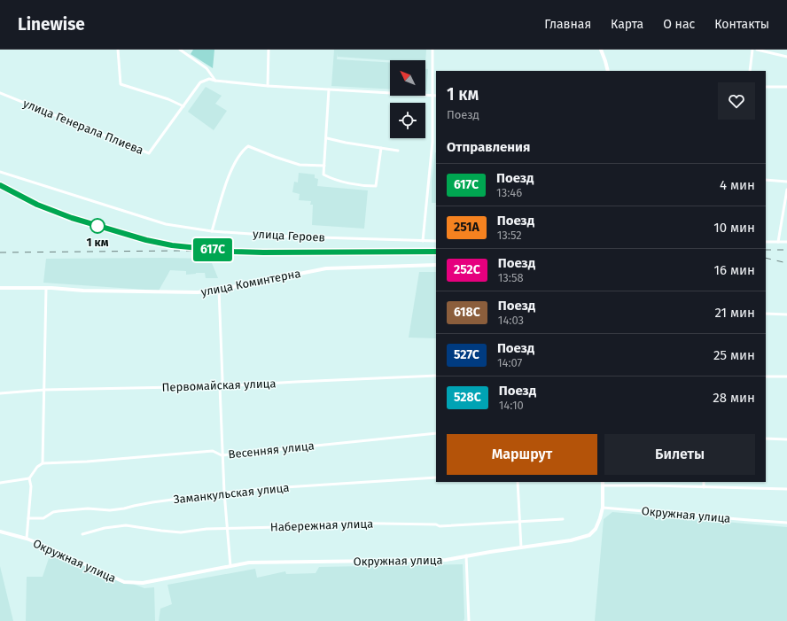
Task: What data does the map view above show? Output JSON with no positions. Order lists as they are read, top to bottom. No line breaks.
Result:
{"streets":{"street":["улица Генерала Плиева","улица Героев","улица Коминтерна","Первомайская улица","Весенняя улица","Заманкульская улица","Окружная улица","Набережная улица"]},"places":["1 км"],"north":"top left","page":{"header":"Linewise","nav":["Главная","Карта","О нас","Контакты"],"on_map":"617C","heading":[["1 км","Поезд"],"Отправления"],"list":[{"mark":"617C","name":"Поезд","note":"13:46","value":"4 мин"},{"mark":"251А","name":"Поезд","note":"13:52","value":"10 мин"},{"mark":"252С","name":"Поезд","note":"13:58","value":"16 мин"},{"mark":"618С","name":"Поезд","note":"14:03","value":"21 мин"},{"mark":"527С","name":"Поезд","note":"14:07","value":"25 мин"},{"mark":"528С","name":"Поезд","note":"14:10","value":"28 мин"}],"buttons":["Маршрут","Билеты"]}}
